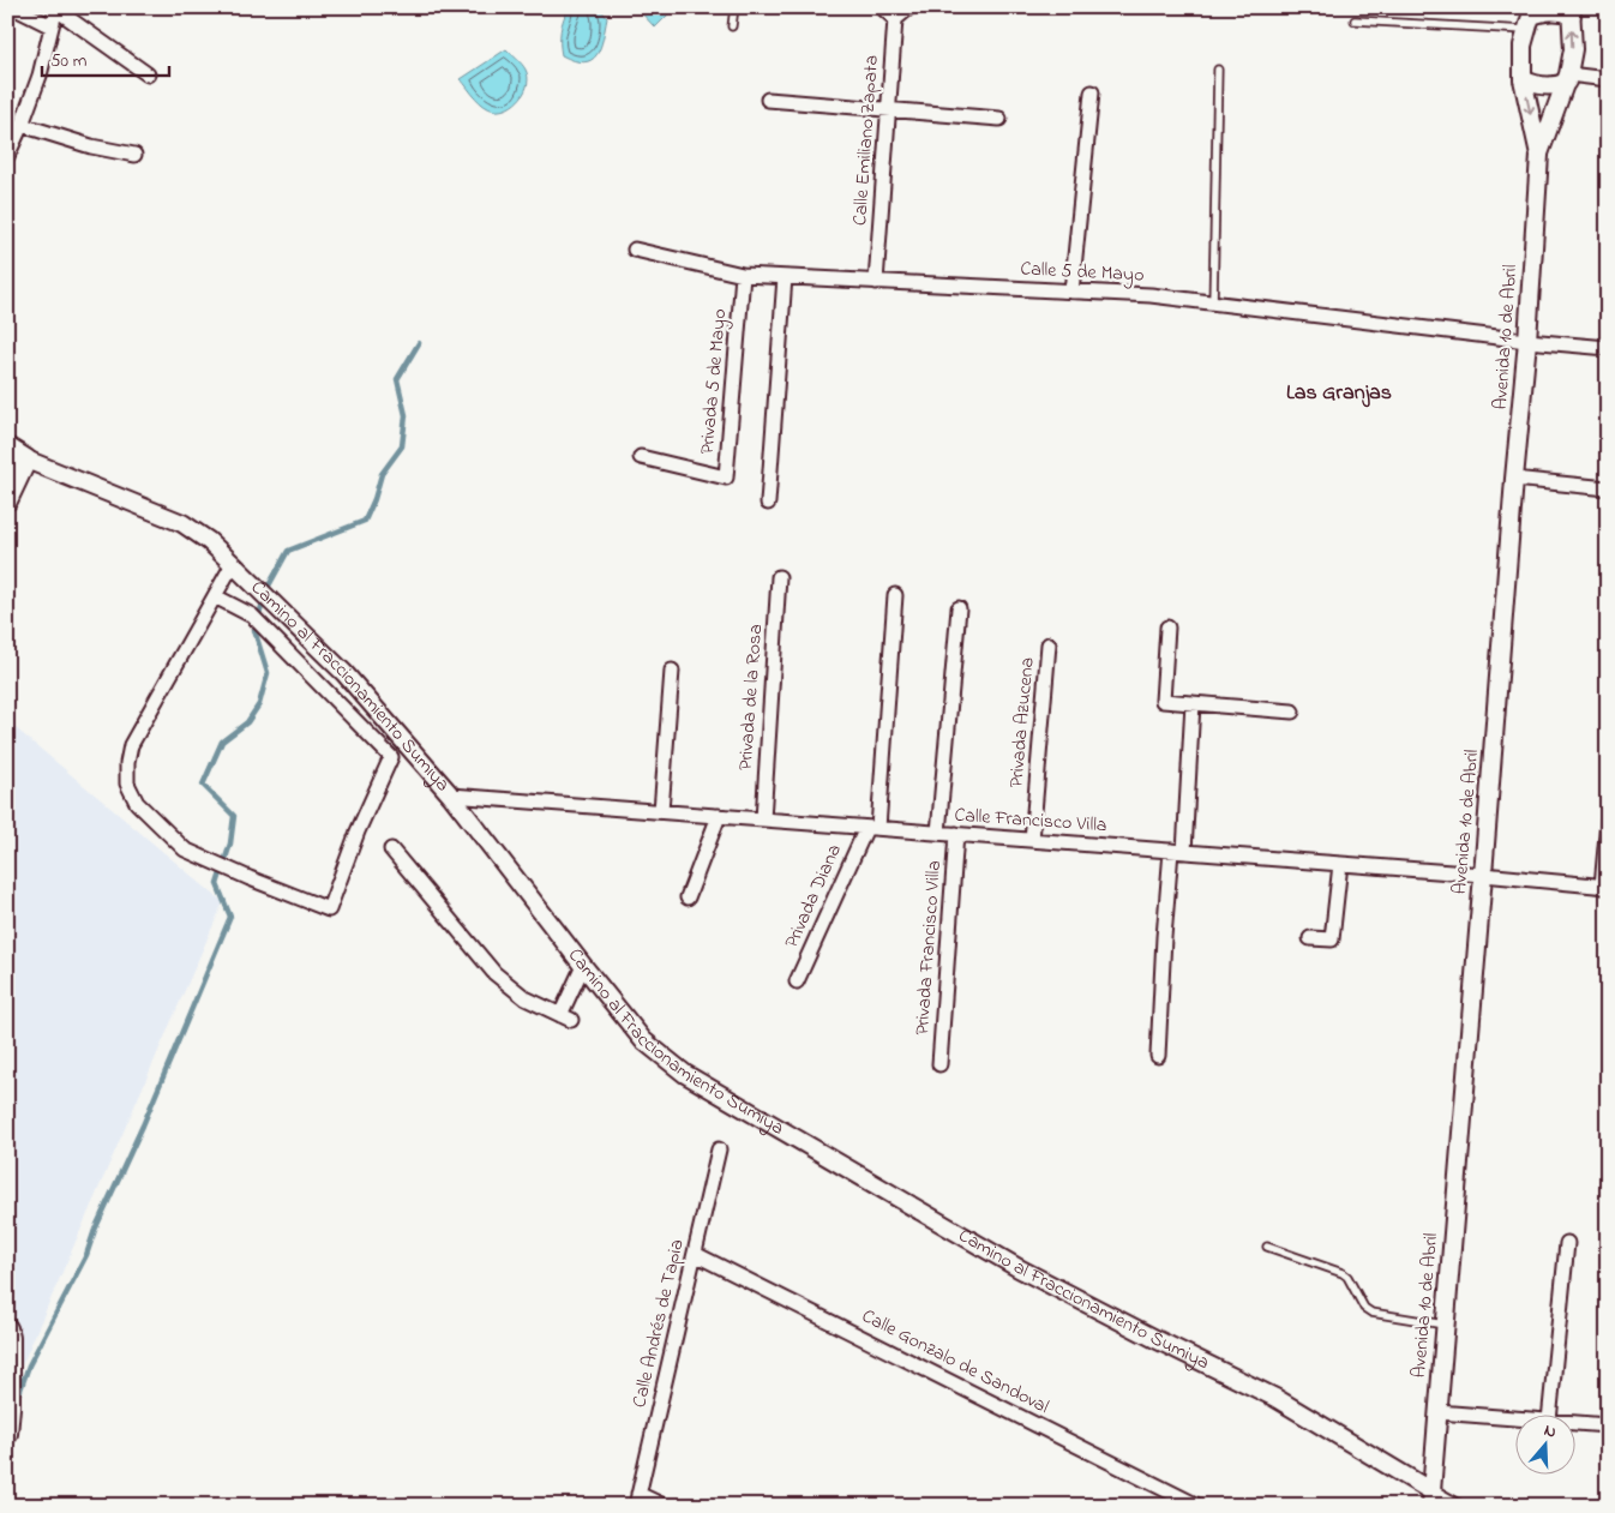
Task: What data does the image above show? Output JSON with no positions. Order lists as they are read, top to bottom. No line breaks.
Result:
{"streets":{"main road":["Camino al Fraccionamiento Sumiya"],"street":["Calle Emiliano Zapata","Calle 5 de Mayo","Avenida 10 de Abril","Privada 5 de Mayo","Privada de la Rosa","Privada Azucena","Calle Francisco Villa","Privada Diana","Privada Francisco Villa","Calle Andrés de Tapia","Calle Gonzalo de Sandoval"]},"crossings":[["Calle Emiliano Zapata","Calle 5 de Mayo"],["Calle 5 de Mayo","Avenida 10 de Abril"],["Calle 5 de Mayo","Privada 5 de Mayo"],["Avenida 10 de Abril","Camino al Fraccionamiento Sumiya"],["Avenida 10 de Abril","Calle Francisco Villa"],["Camino al Fraccionamiento Sumiya","Calle Francisco Villa"],["Privada de la Rosa","Calle Francisco Villa"],["Privada Azucena","Calle Francisco Villa"],["Calle Francisco Villa","Privada Diana"],["Calle Francisco Villa","Privada Francisco Villa"],["Calle Andrés de Tapia","Calle Gonzalo de Sandoval"]],"districts":["Las Granjas"],"scale_bar":"50 m","north":"top"}
